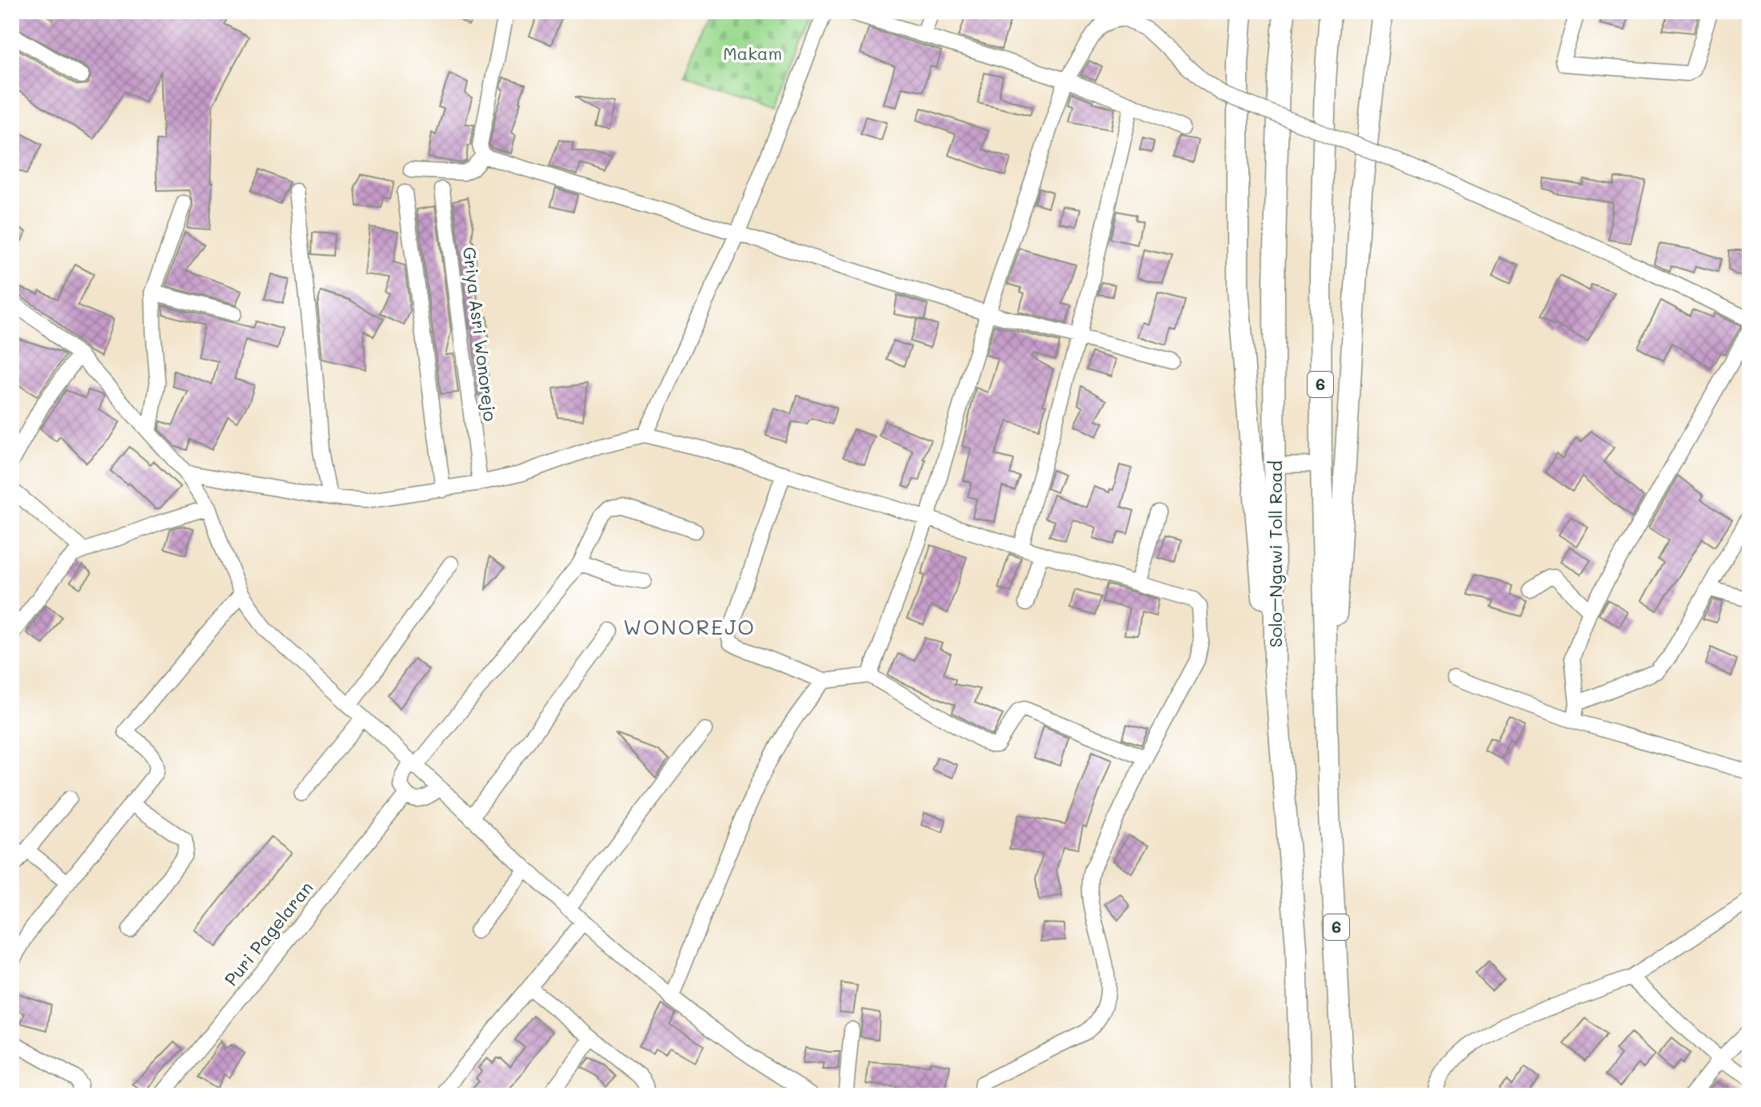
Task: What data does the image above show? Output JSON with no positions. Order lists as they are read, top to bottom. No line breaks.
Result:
{"streets":{"highway":["6","Solo–Ngawi Toll Road"],"street":["Griya Asri Wonorejo","Puri Pagelaran"]},"districts":["WONOREJO"],"parks":["Makam"]}
